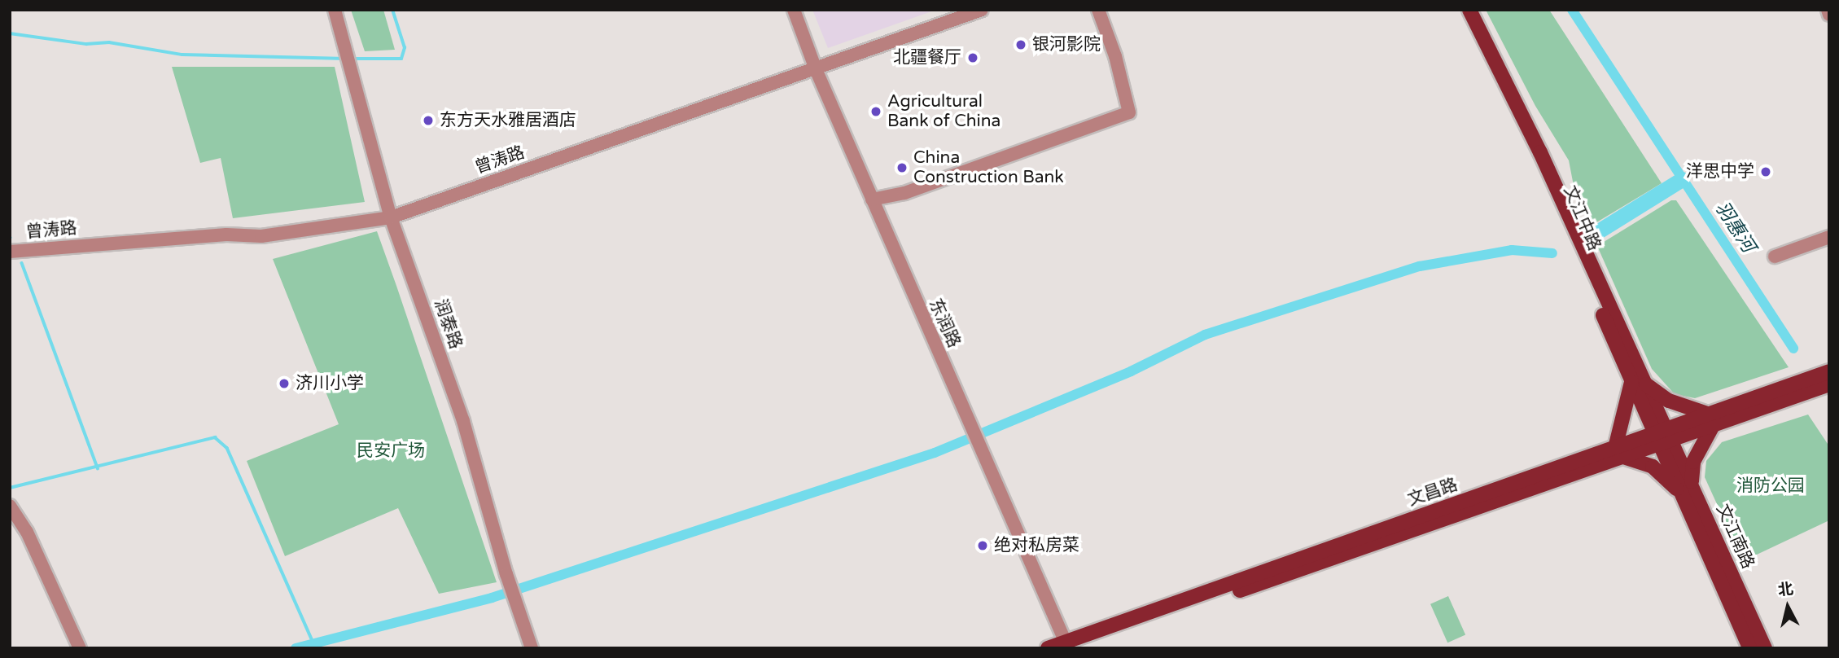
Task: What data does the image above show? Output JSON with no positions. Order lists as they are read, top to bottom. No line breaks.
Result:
{"streets":{"main road":["文江中路","文昌路","文江南路"],"street":["曾涛路","东润路","润泰路"]},"crossings":[["曾涛路","东润路"],["曾涛路","润泰路"],["文江中路","文昌路"],["文江中路","文江南路"],["东润路","文昌路"],["文昌路","文江南路"]],"water":["羽惠河"],"parks":["民安广场","消防公园"],"places":["银河影院","北疆餐厅","Agricultural Bank of China","东方天水雅居酒店","China Construction Bank","洋思中学","济川小学","绝对私房菜"],"north":"top"}
